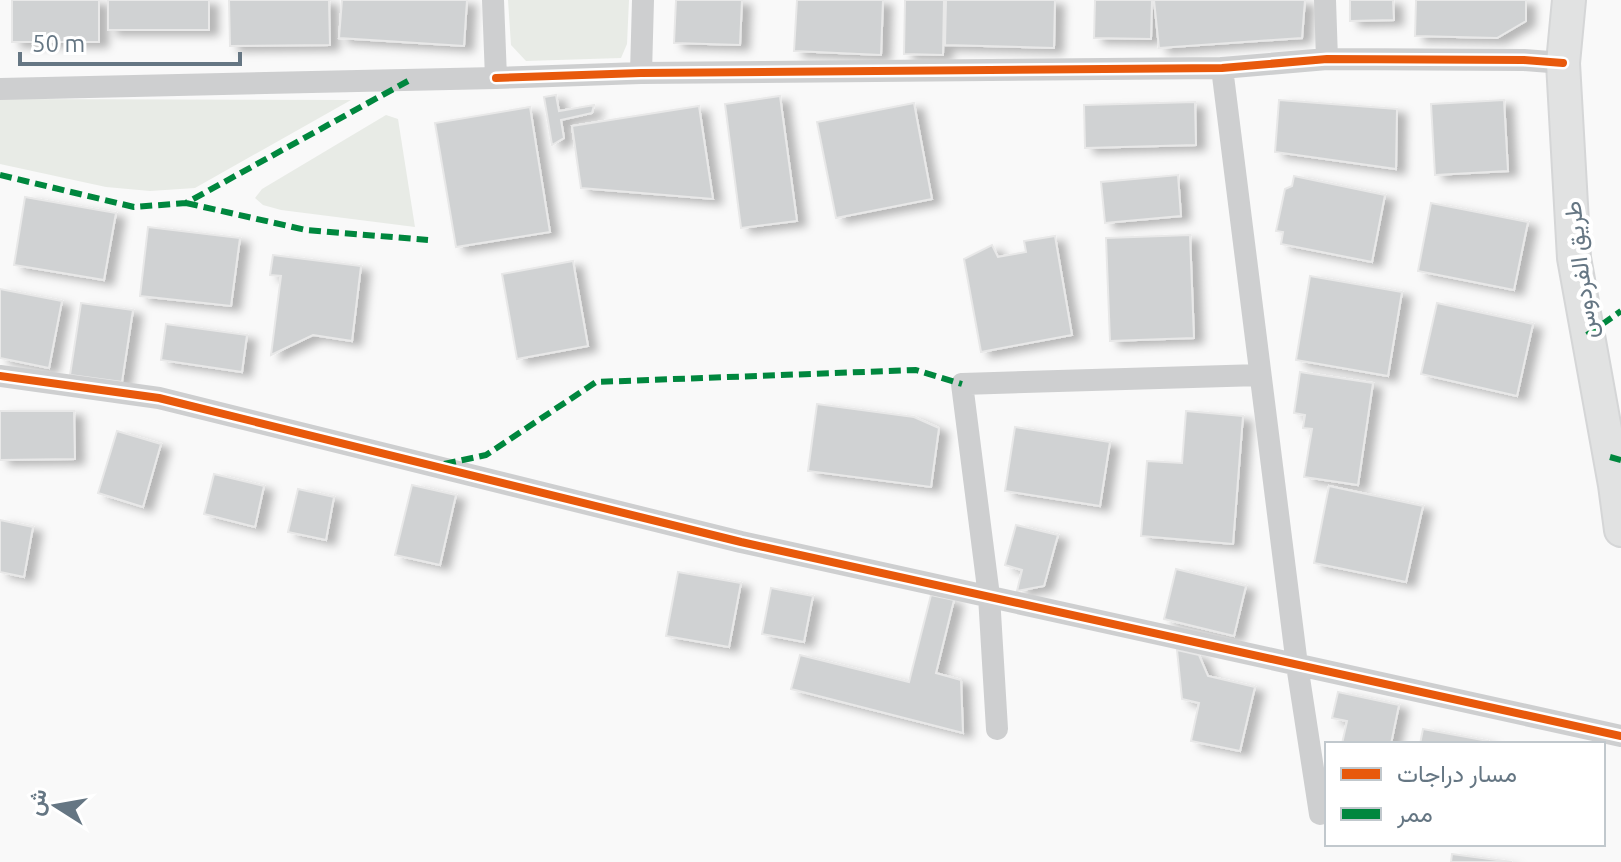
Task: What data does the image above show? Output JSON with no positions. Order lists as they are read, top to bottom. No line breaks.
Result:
{"streets":{"street":["طريق الفردوس"]},"legend":["مسار دراجات","ممر"],"scale_bar":"50 m","north":"left"}
